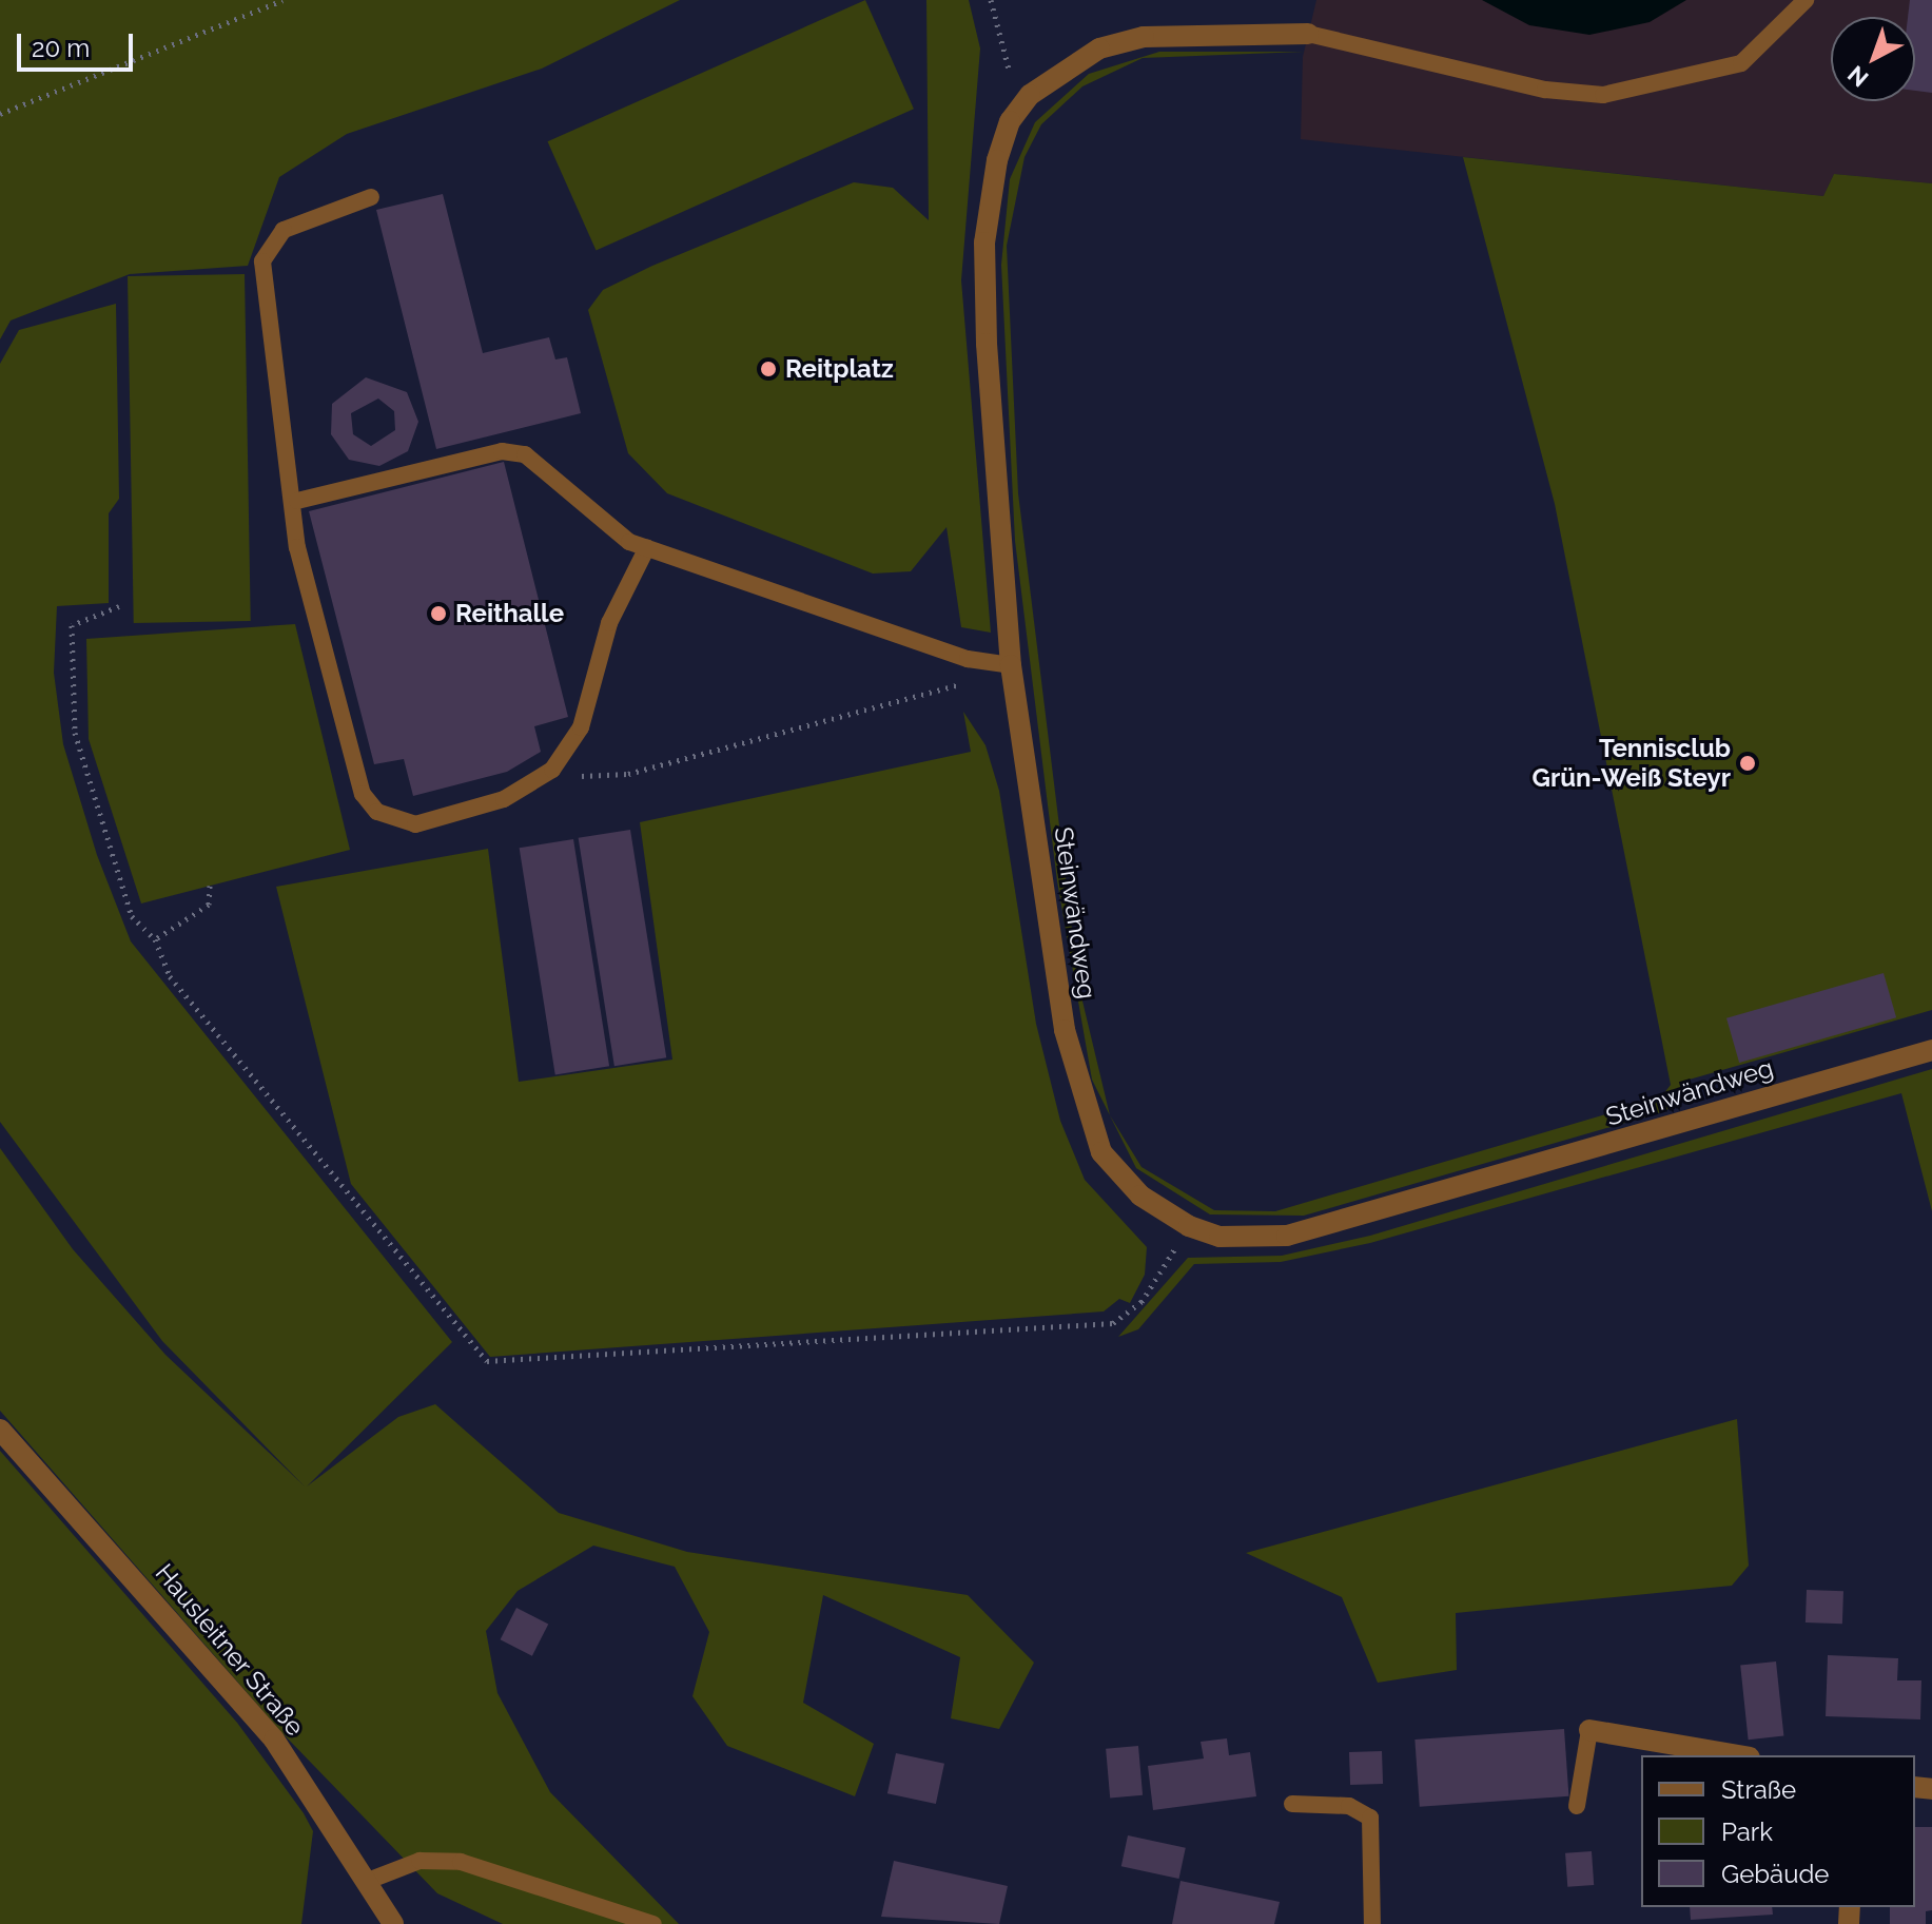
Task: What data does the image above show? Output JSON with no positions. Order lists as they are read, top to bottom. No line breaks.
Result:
{"streets":{"street":["Steinwändweg","Hausleitner Straße"]},"places":["Reitplatz","Reithalle","Tennisclub Grün-Weiß Steyr"],"legend":["Straße","Park","Gebäude"],"scale_bar":"20 m","north":"bottom left"}
